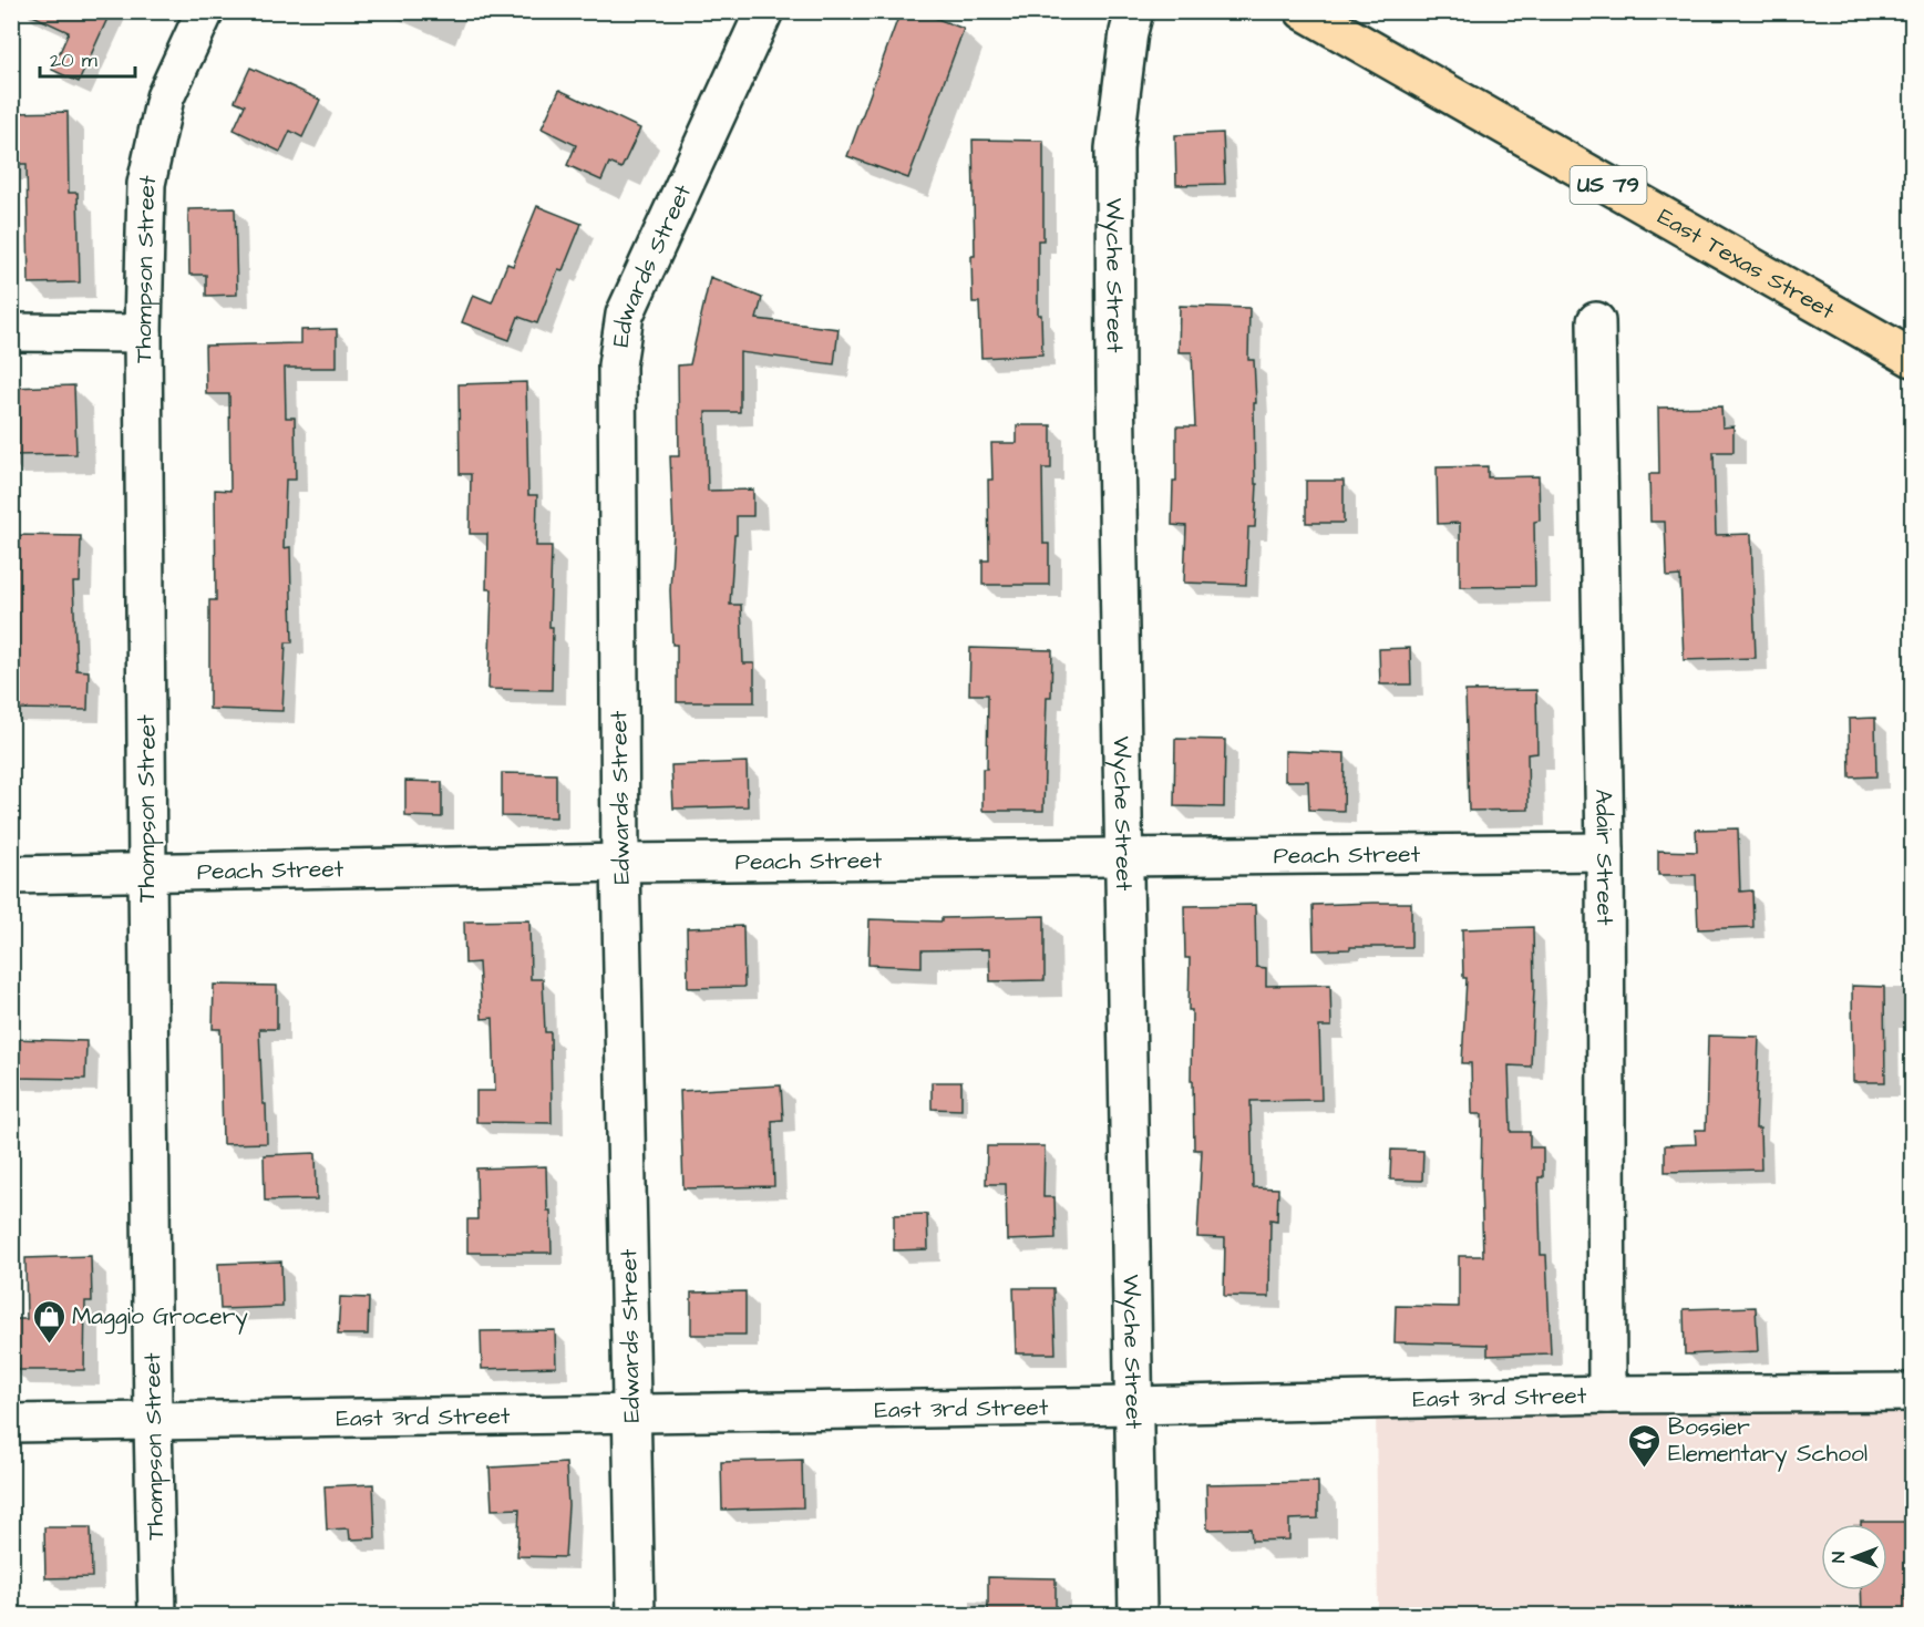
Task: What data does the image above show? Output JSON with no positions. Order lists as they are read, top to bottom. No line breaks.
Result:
{"streets":{"main road":["US 79","East Texas Street"],"street":["Edwards Street","Thompson Street","Wyche Street","Peach Street","Adair Street","East 3rd Street"]},"crossings":[["Edwards Street","Peach Street"],["Edwards Street","East 3rd Street"],["Thompson Street","Peach Street"],["Thompson Street","East 3rd Street"],["Wyche Street","Peach Street"],["Wyche Street","East 3rd Street"],["Peach Street","Adair Street"],["Adair Street","East 3rd Street"]],"places":{"shop":["Maggio Grocery"],"school or university":["Bossier Elementary School"]},"scale_bar":"20 m","north":"left"}
